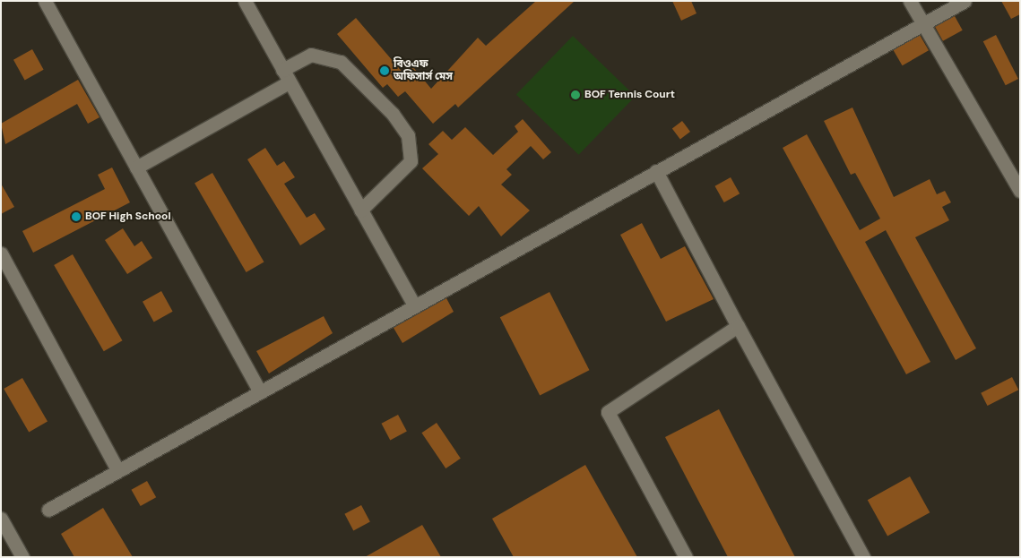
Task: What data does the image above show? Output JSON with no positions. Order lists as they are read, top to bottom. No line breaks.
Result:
{"places":["বিওএফ অফিসার্স মেস","BOF Tennis Court","BOF High School"]}
